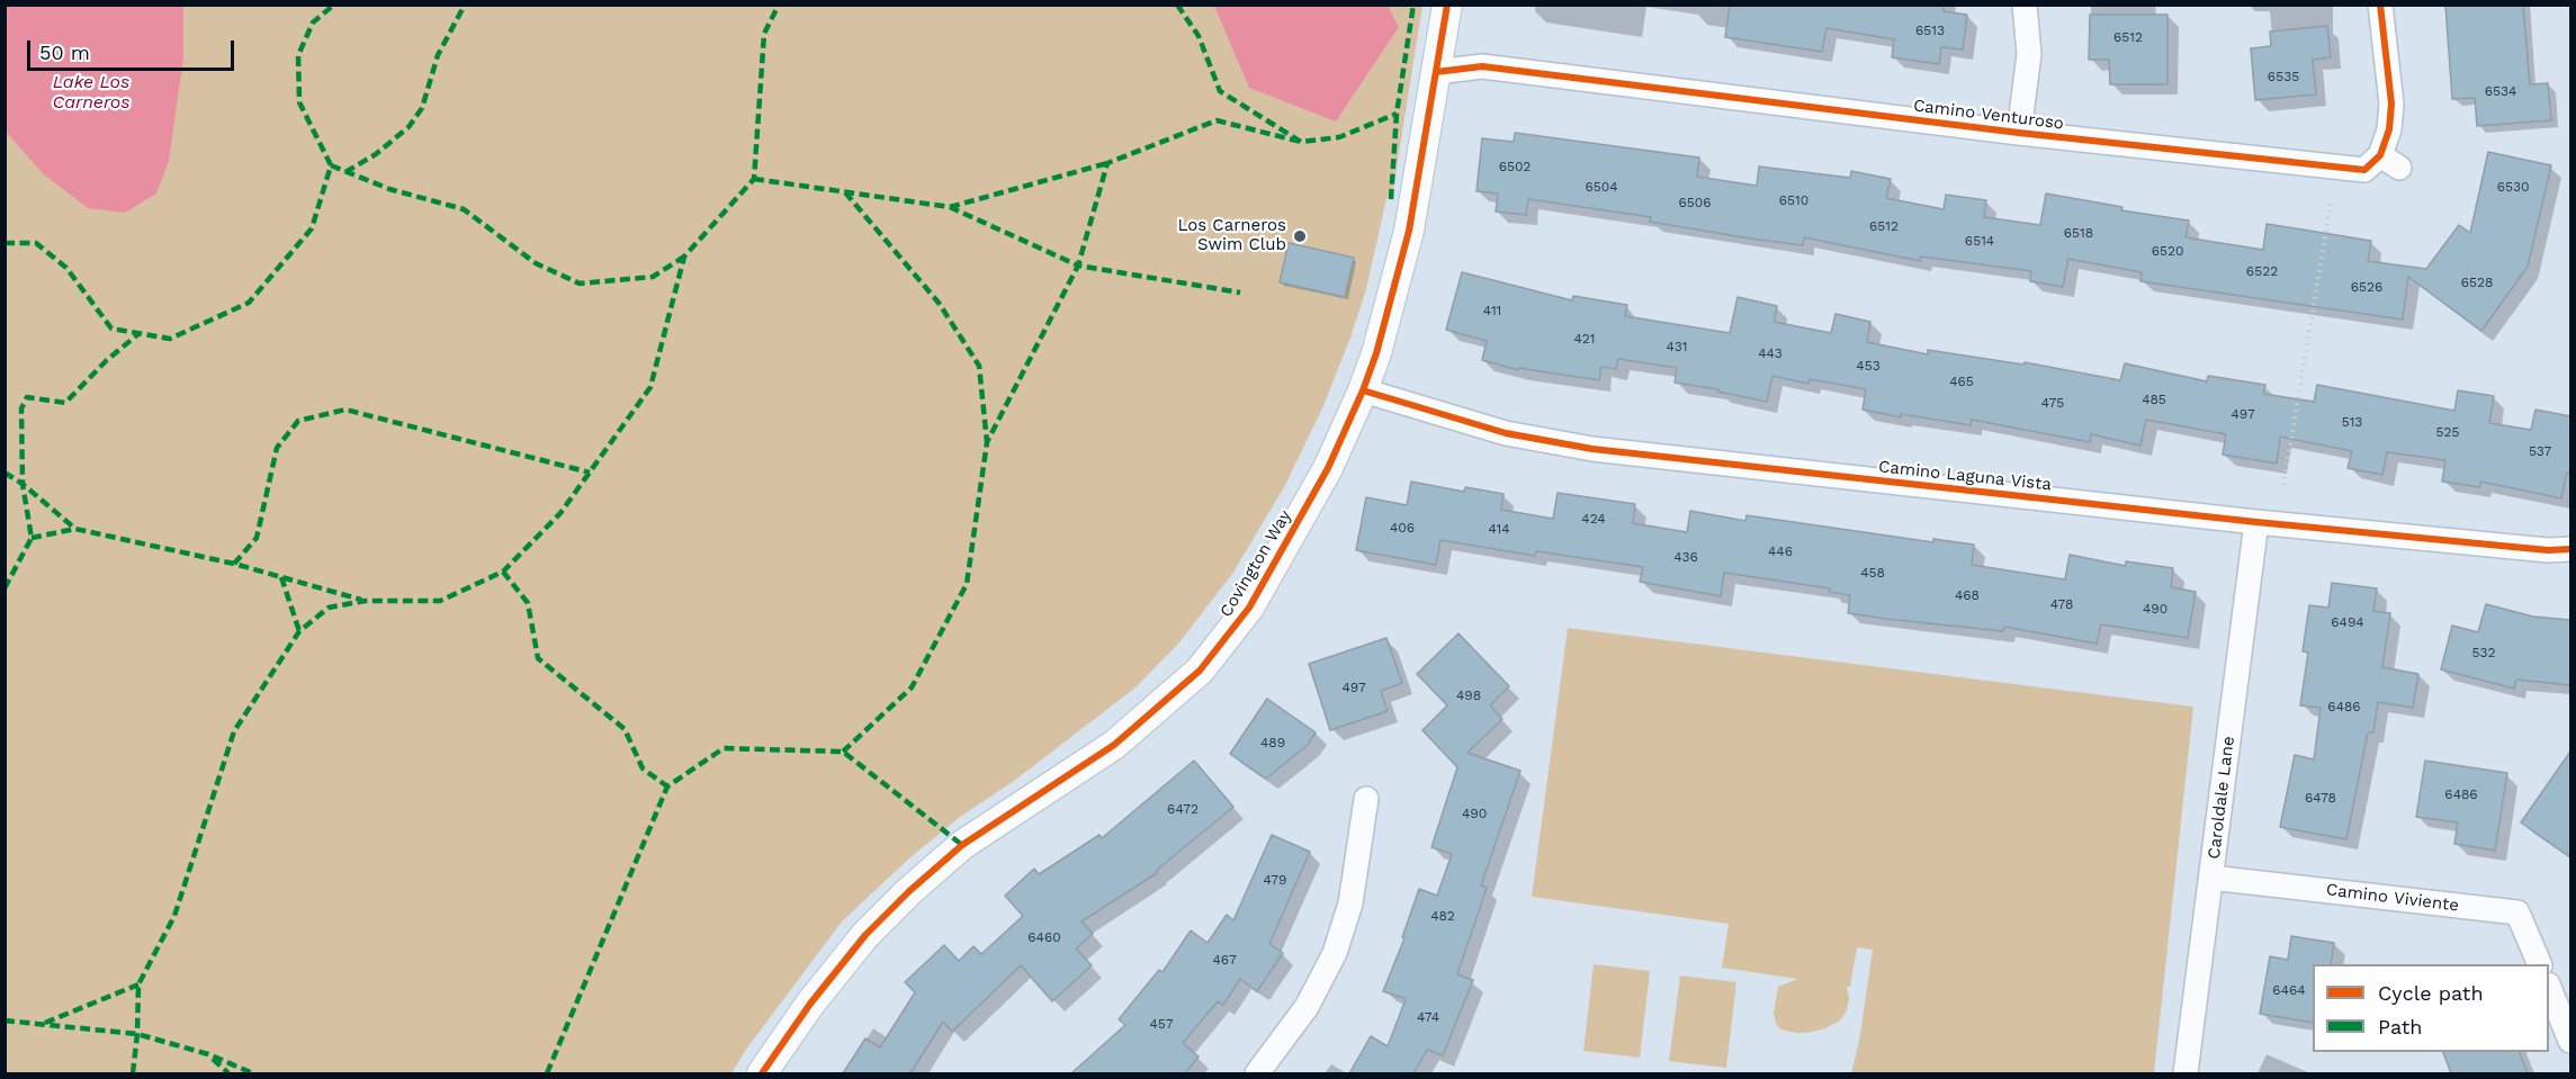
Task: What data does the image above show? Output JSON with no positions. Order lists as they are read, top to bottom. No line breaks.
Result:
{"streets":{"street":["Camino Venturoso","Camino Laguna Vista","Covington Way","Caroldale Lane","Camino Viviente"]},"crossings":[["Camino Venturoso","Covington Way"],["Camino Laguna Vista","Covington Way"],["Camino Laguna Vista","Caroldale Lane"],["Caroldale Lane","Camino Viviente"]],"water":["Lake Los Carneros"],"places":["Los Carneros Swim Club"],"house_numbers":["6513","6512","6535","6534","6502","6504","6530","6510","6506","6512","6518","6514","6520","6522","6528","6526","411","421","431","443","453","465","485","475","497","513","525","537","424","406","414","446","436","458","468","478","490","6494","532","497","498","6486","489","6486","6478","6472","490","479","482","6460","467","6464","474","457"],"legend":["Cycle path","Path"],"scale_bar":"50 m"}
